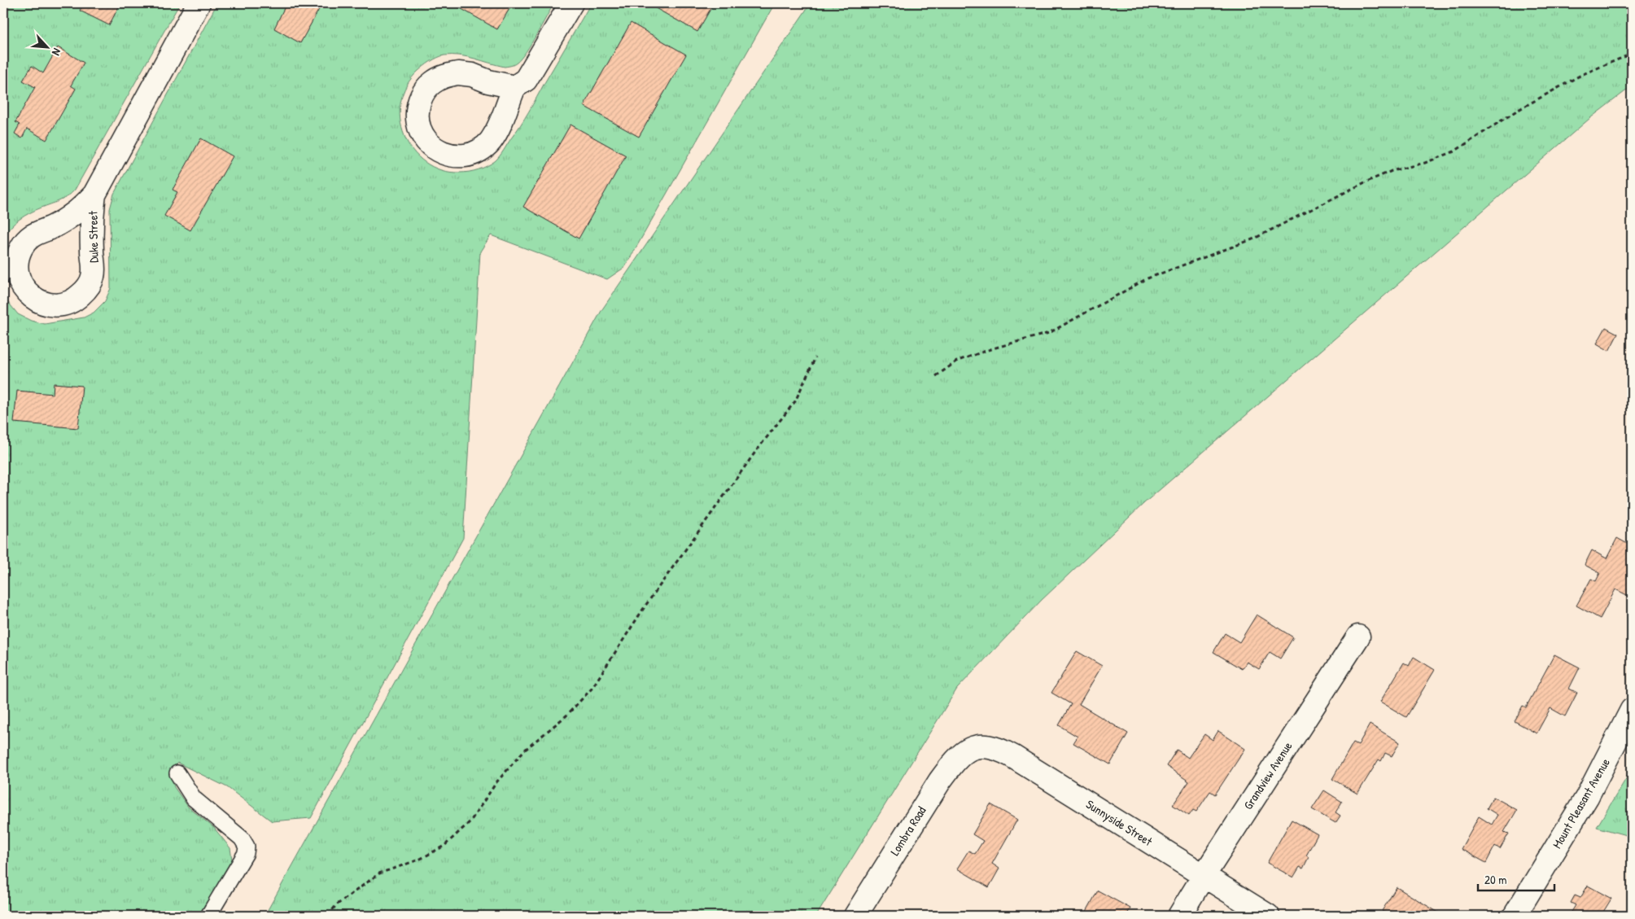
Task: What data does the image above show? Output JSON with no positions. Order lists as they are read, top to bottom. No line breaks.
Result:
{"streets":{"street":["Duke Street","Grandview Avenue","Mount Pleasant Avenue","Sunnyside Street","Lombra Road"]},"crossings":[["Grandview Avenue","Sunnyside Street"],["Sunnyside Street","Lombra Road"]],"scale_bar":"20 m","north":"bottom right"}
